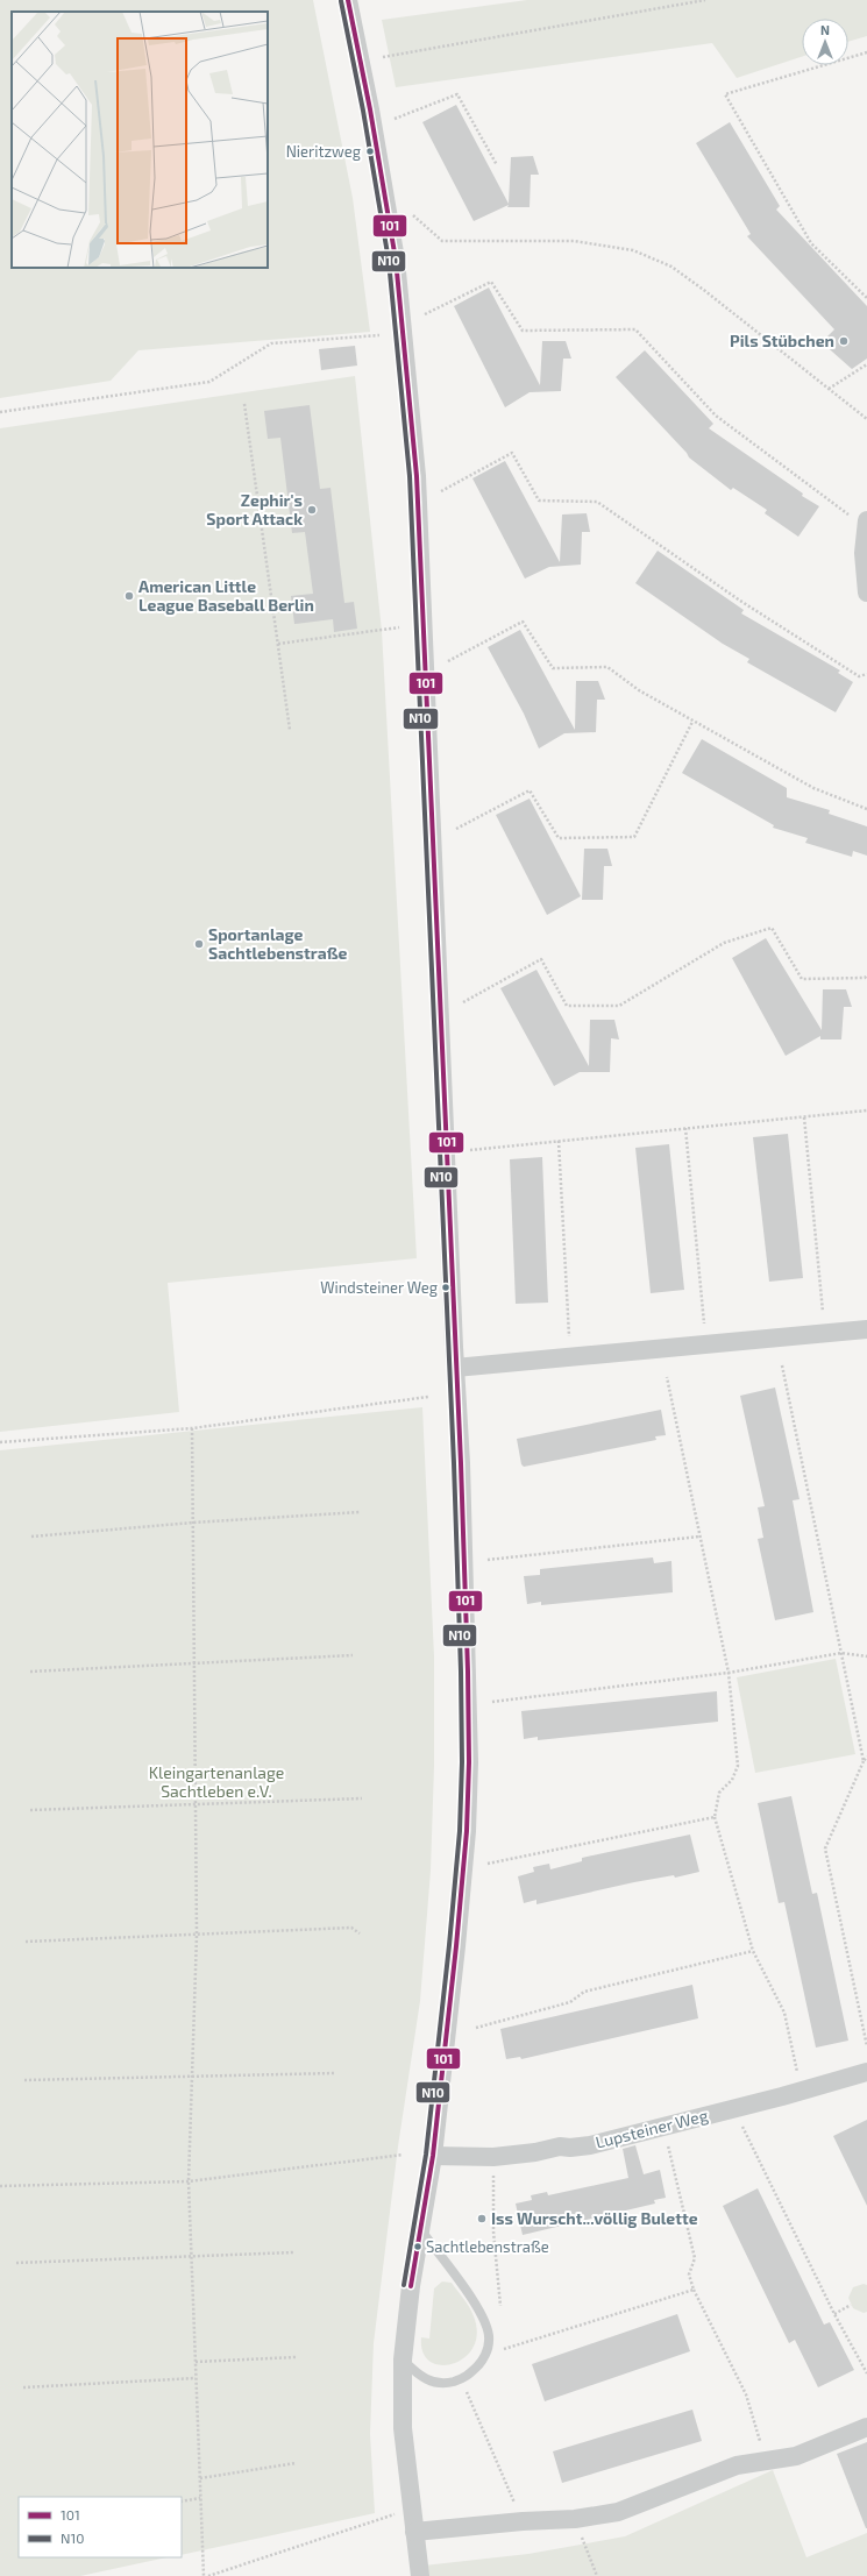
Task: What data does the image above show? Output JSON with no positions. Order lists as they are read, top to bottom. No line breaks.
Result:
{"streets":{"street":["Lupsteiner Weg"]},"parks":["Kleingartenanlage Sachtleben e.V."],"places":["Nieritzweg","Pils Stübchen","Zephir's Sport Attack","American Little League Baseball Berlin","Sportanlage Sachtlebenstraße","Windsteiner Weg","Iss Wurscht...völlig Bulette","Sachtlebenstraße"],"lines":["transit line 101","transit line N10"],"legend":["101","N10"],"north":"top"}
